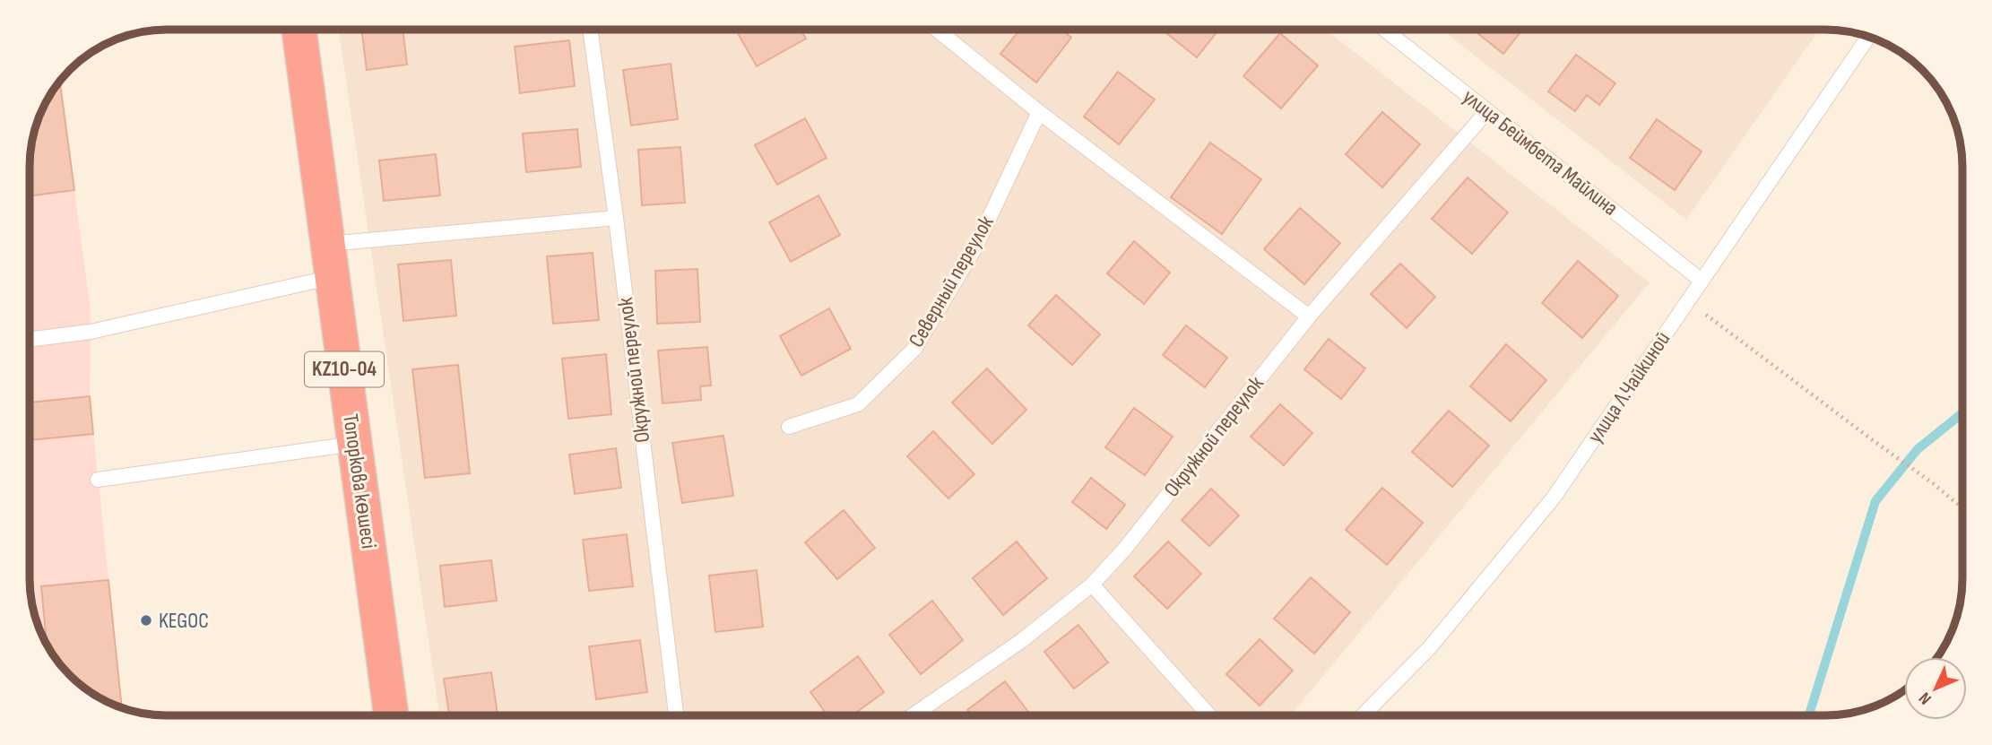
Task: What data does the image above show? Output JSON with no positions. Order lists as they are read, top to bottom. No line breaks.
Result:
{"streets":{"highway":["KZ10-04","Топоркова көшесі"],"lane":["улица Беймбета Майлина","Северный переулок","Окружной переулок","улица Л.Чайкиной"]},"crossings":[["улица Беймбета Майлина","Окружной переулок"],["улица Беймбета Майлина","улица Л.Чайкиной"]],"places":["KEGOC"],"north":"bottom left"}
